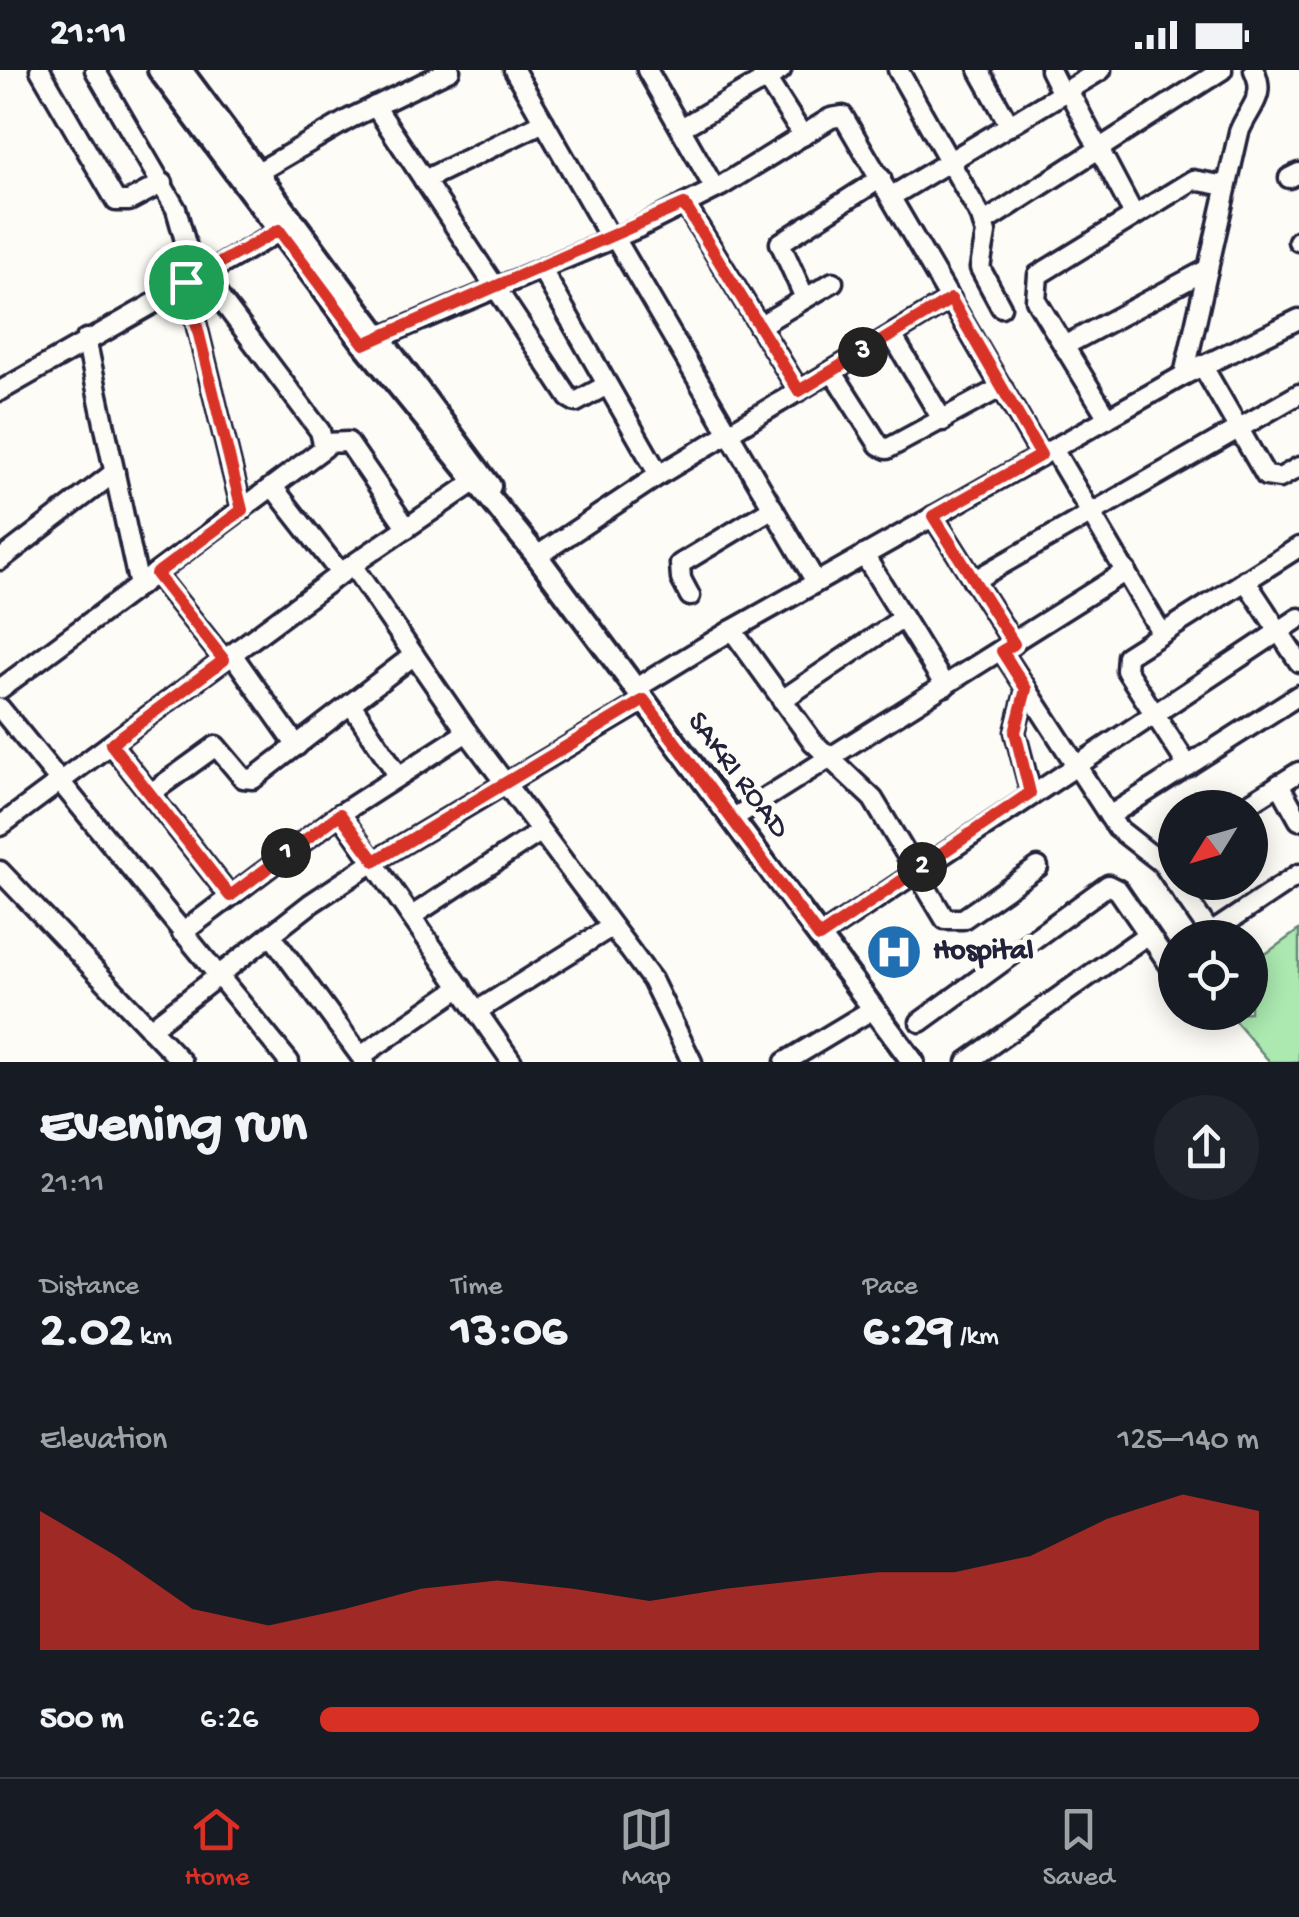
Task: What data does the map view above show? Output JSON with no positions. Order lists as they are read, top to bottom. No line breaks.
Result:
{"streets":{"main road":["SAKRI ROAD"]},"places":{"hospital":["Hospital"]},"north":"bottom left","page":{"status":"21:11","pins":["3","1","2"],"heading":["Evening run","21:11"],"stats":[["Distance","2.02 km"],["Time","13:06"],["Pace","6:29 /km"]],"chart":["Elevation","125–140 m"],"list":[{"name":"500 m","note":"6:26"}],"tabs":["Home","Map","Saved"]}}
